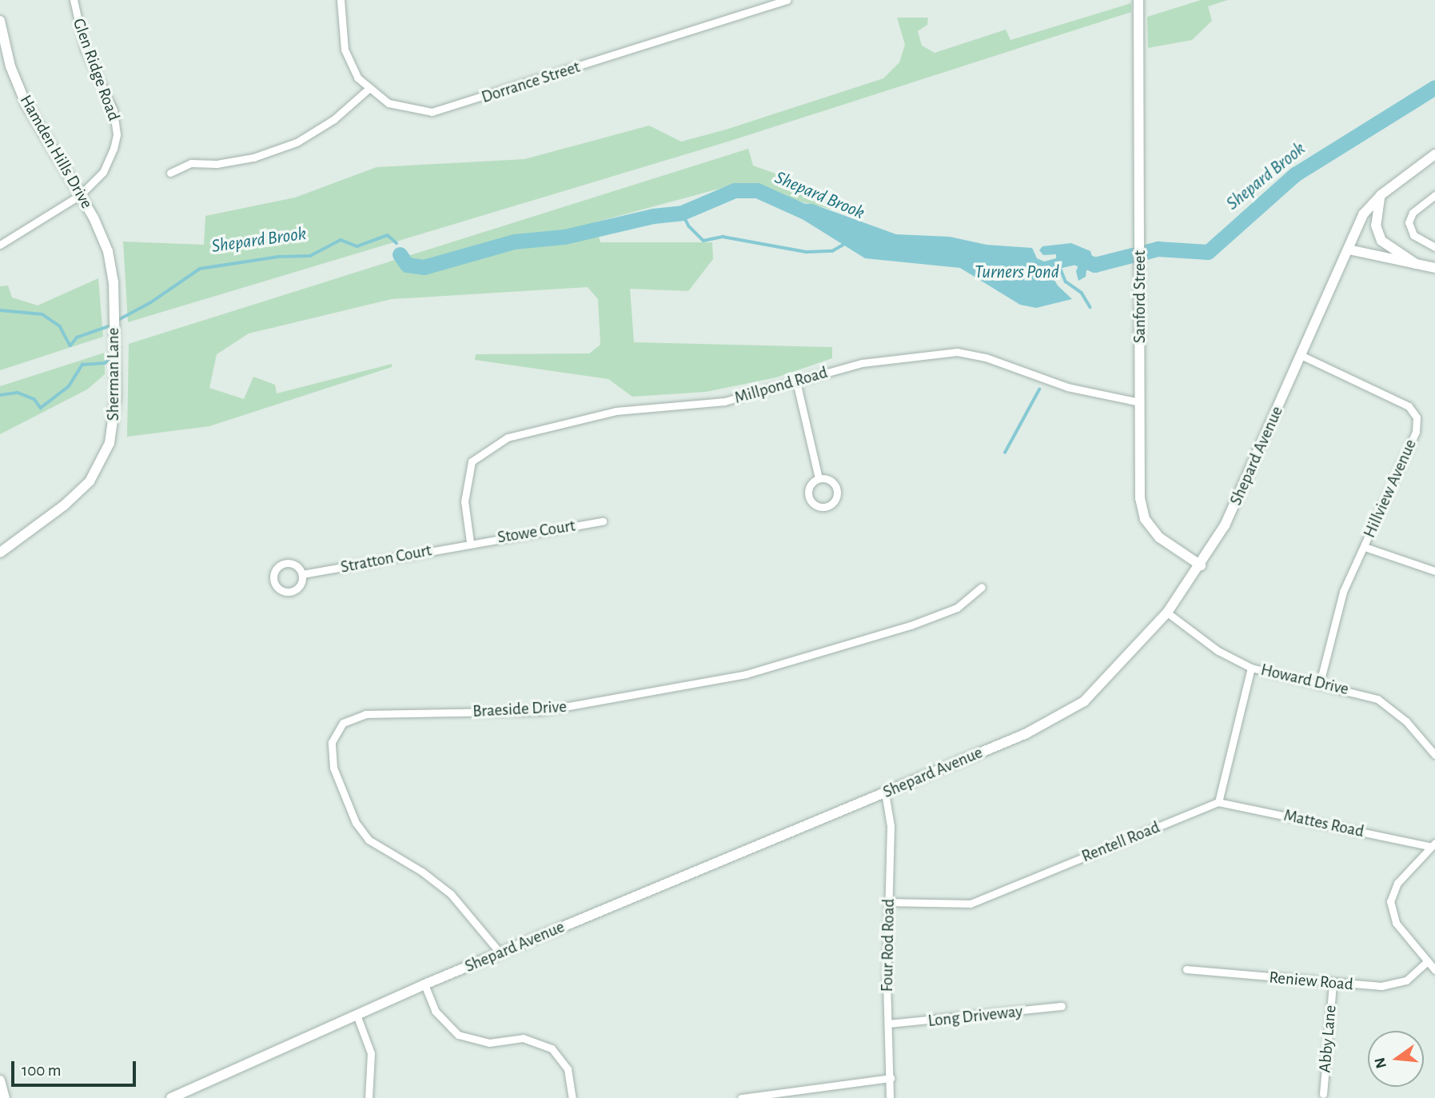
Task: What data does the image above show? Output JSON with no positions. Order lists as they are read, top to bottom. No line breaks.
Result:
{"streets":{"main road":["Hamden Hills Drive","Sanford Street","Sherman Lane","Shepard Avenue"],"street":["Glen Ridge Road","Dorrance Street","Millpond Road","Hillview Avenue","Stowe Court","Stratton Court","Howard Drive","Braeside Drive","Mattes Road","Rentell Road","Four Rod Road","Reniew Road","Long Driveway","Abby Lane"]},"crossings":[["Glen Ridge Road","Hamden Hills Drive"],["Hamden Hills Drive","Sherman Lane"],["Sanford Street","Millpond Road"],["Sanford Street","Shepard Avenue"],["Millpond Road","Stowe Court"],["Millpond Road","Stratton Court"],["Shepard Avenue","Hillview Avenue"],["Shepard Avenue","Howard Drive"],["Shepard Avenue","Braeside Drive"],["Shepard Avenue","Four Rod Road"],["Hillview Avenue","Howard Drive"],["Stowe Court","Stratton Court"],["Mattes Road","Rentell Road"],["Rentell Road","Four Rod Road"],["Four Rod Road","Long Driveway"],["Reniew Road","Abby Lane"]],"water":["Shepard Brook","Turners Pond"],"scale_bar":"100 m","north":"left"}
